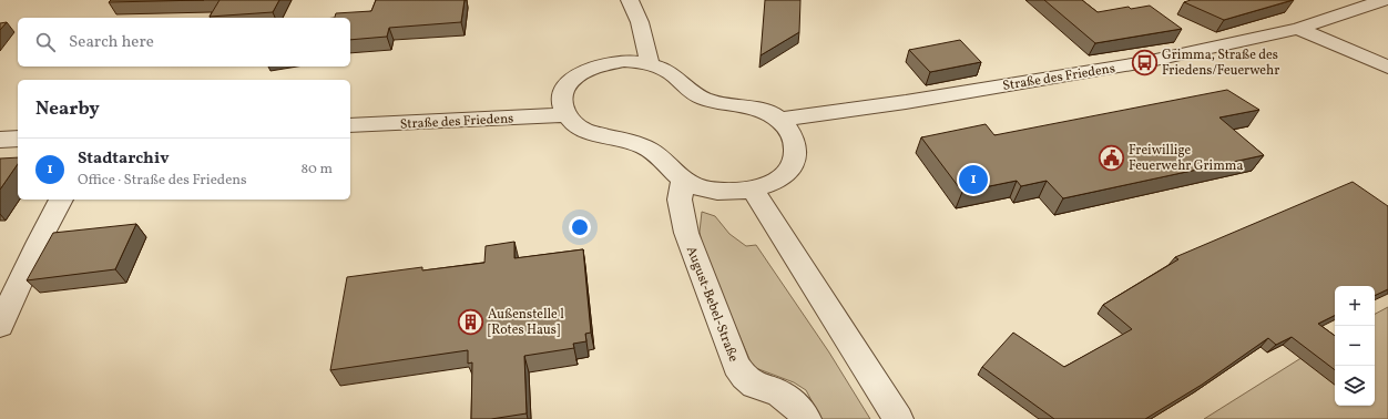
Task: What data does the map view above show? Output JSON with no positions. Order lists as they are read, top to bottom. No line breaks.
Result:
{"streets":{"street":["Straße des Friedens","August-Bebel-Straße"]},"places":{"bus stop":["Grimma, Straße des Friedens/Feuerwehr"],"public building":["Freiwillige Feuerwehr Grimma"],"building":["Außenstelle l [Rotes Haus]"]},"page":{"search":"Search here","heading":"Nearby","list":[{"mark":"1","name":"Stadtarchiv","note":"Office · Straße des Friedens","value":"80 m"}],"pins":"1","map_buttons":["+","−"]}}
